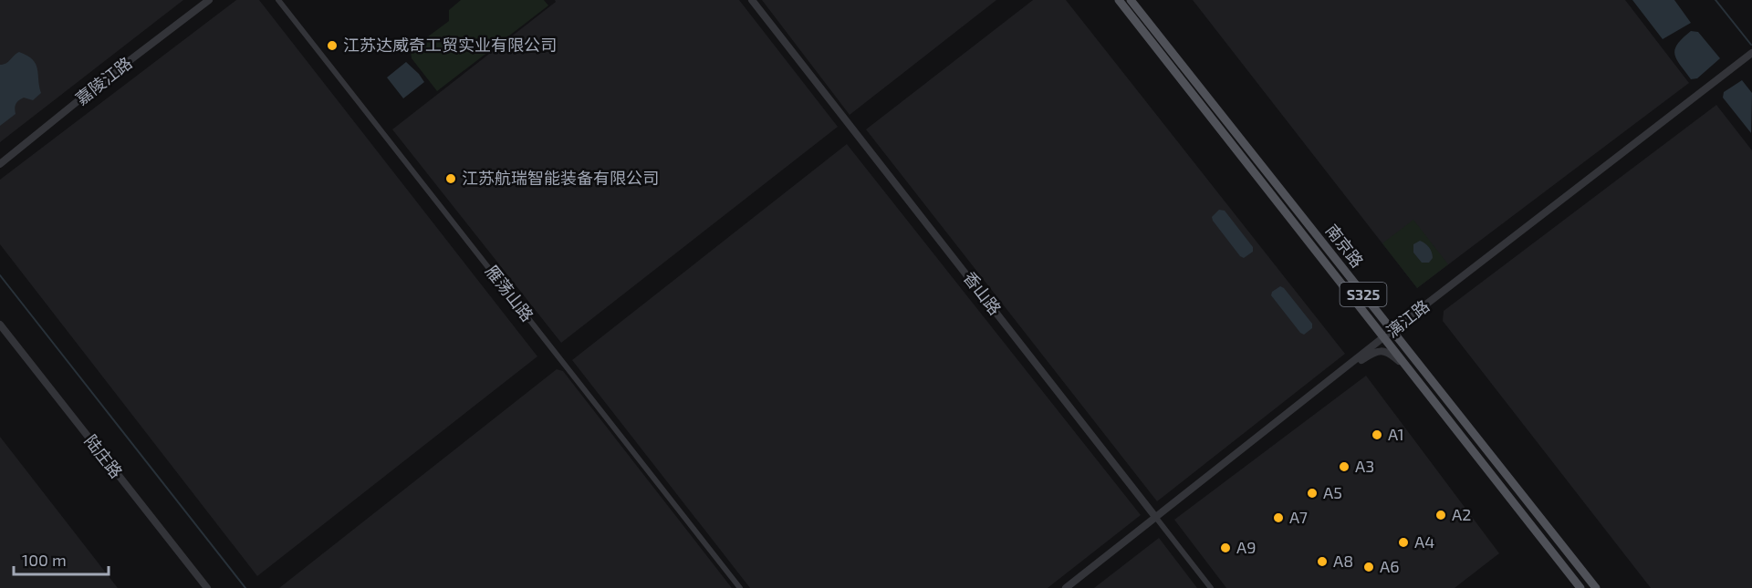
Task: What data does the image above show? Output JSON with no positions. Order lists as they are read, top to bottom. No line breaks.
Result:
{"streets":{"main road":["南京路","S325"],"street":["嘉陵江路","雁荡山路","香山路","漓江路","陆庄路"]},"crossings":[["南京路","漓江路"],["香山路","漓江路"]],"places":["江苏达威奇工贸实业有限公司","江苏航瑞智能装备有限公司","A1","A3","A5","A2","A7","A4","A9","A8","A6"],"scale_bar":"100 m"}
